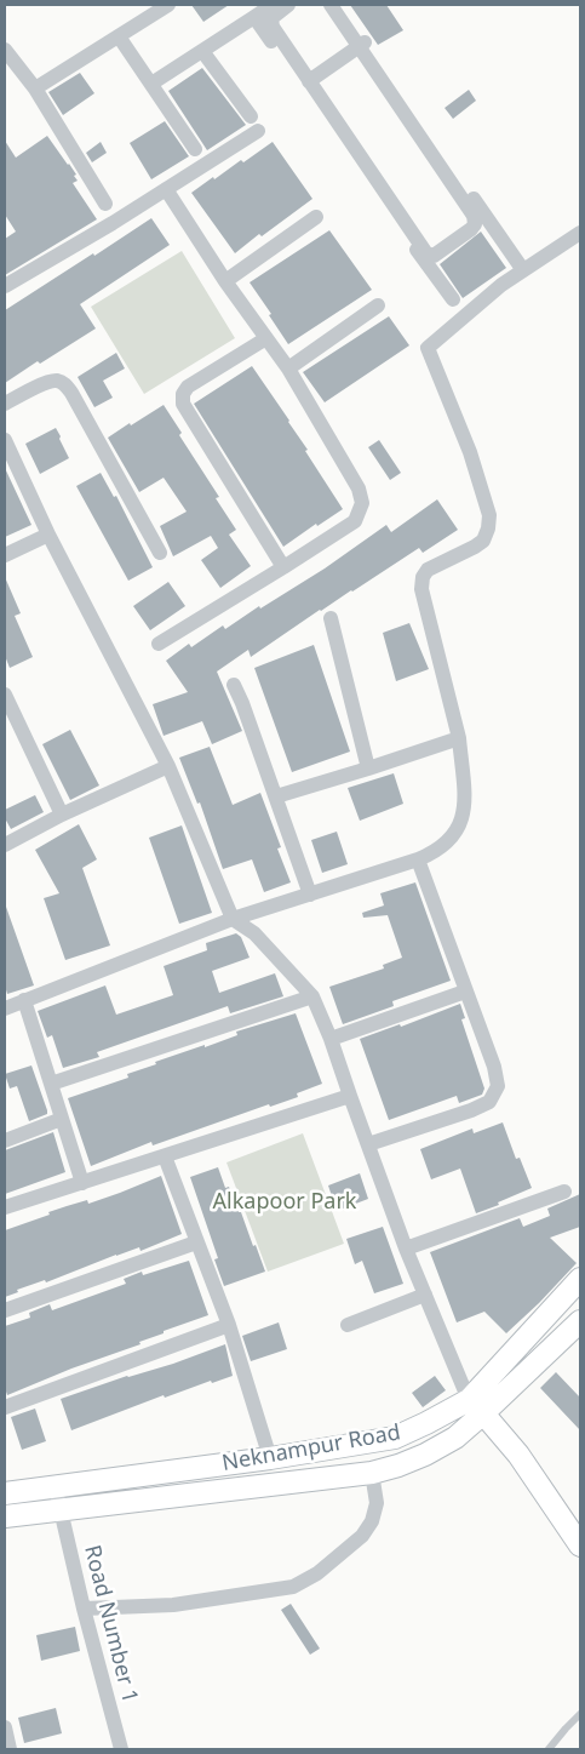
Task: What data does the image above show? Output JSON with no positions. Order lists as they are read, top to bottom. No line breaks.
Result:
{"streets":{"street":["Neknampur Road","Road Number 1"]},"crossings":[["Neknampur Road","Road Number 1"]],"parks":["Alkapoor Park"]}
